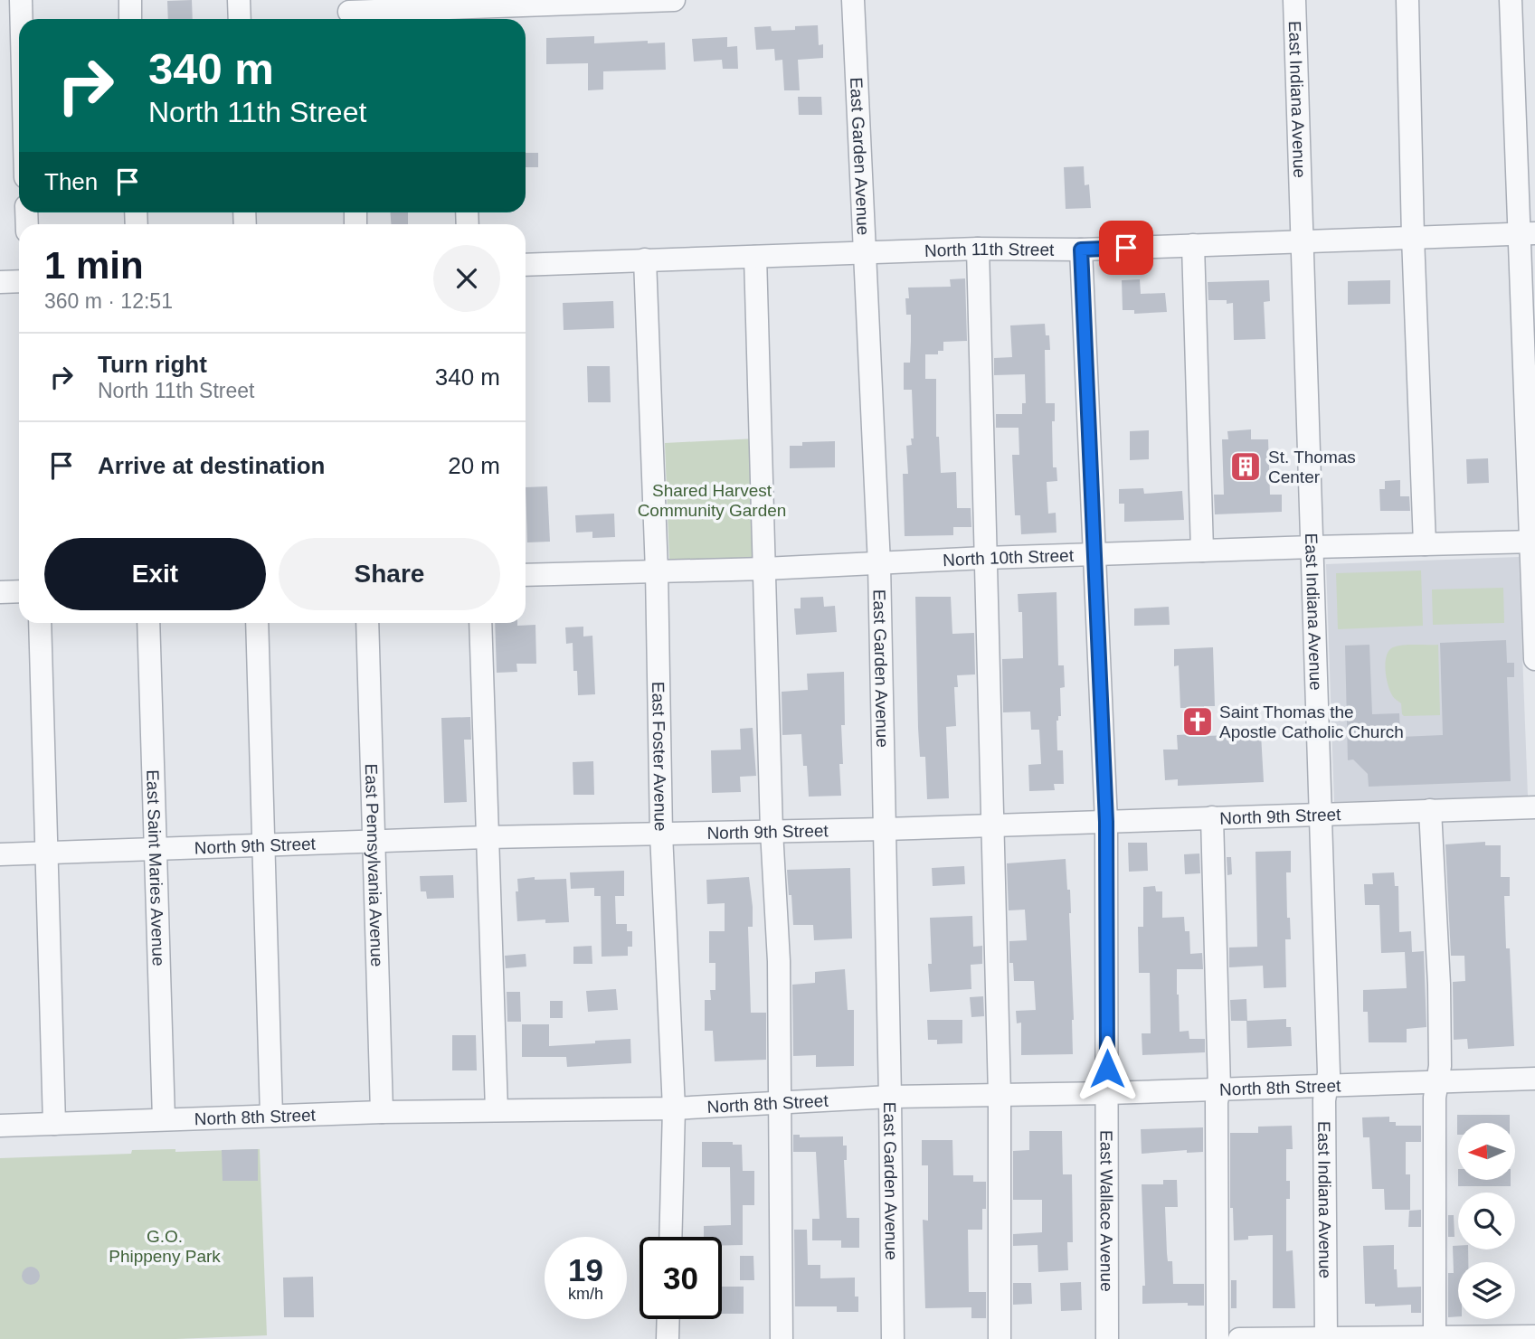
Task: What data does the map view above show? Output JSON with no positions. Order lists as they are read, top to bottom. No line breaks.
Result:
{"streets":{"street":["East Indiana Avenue","East Garden Avenue","North 11th Street","North 10th Street","East Foster Avenue","North 9th Street","East Pennsylvania Avenue","East Saint Maries Avenue","North 8th Street","East Wallace Avenue"]},"crossings":[["East Indiana Avenue","North 11th Street"],["East Indiana Avenue","North 10th Street"],["East Indiana Avenue","North 9th Street"],["East Indiana Avenue","North 8th Street"],["East Garden Avenue","North 11th Street"],["East Garden Avenue","North 10th Street"],["East Garden Avenue","North 9th Street"],["East Garden Avenue","North 8th Street"],["North 11th Street","East Foster Avenue"],["North 11th Street","East Wallace Avenue"],["North 10th Street","East Foster Avenue"],["North 10th Street","East Wallace Avenue"],["East Foster Avenue","North 9th Street"],["East Foster Avenue","North 8th Street"],["North 9th Street","East Pennsylvania Avenue"],["North 9th Street","East Saint Maries Avenue"],["North 9th Street","East Wallace Avenue"],["East Pennsylvania Avenue","North 8th Street"],["East Saint Maries Avenue","North 8th Street"],["North 8th Street","East Wallace Avenue"]],"parks":["Shared Harvest Community Garden","G.O. Phippeny Park"],"places":{"building":["St. Thomas Center"],"church":["Saint Thomas the Apostle Catholic Church"]},"north":"left","page":{"turn":["340 m","North 11th Street"],"then":"Then","heading":["1 min","360 m · 12:51"],"list":[{"name":"Turn right","note":"North 11th Street","value":"340 m"},{"name":"Arrive at destination","value":"20 m"}],"buttons":["Exit","Share"],"speed":"19 km/h","limit":"30"}}
